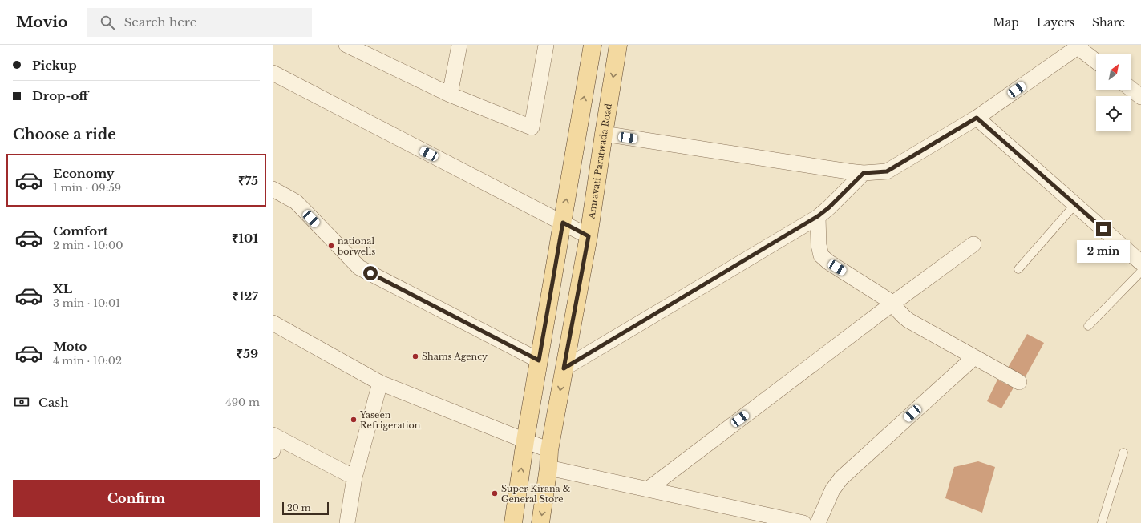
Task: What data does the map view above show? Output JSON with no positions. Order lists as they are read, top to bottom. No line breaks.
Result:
{"streets":{"main road":["Amravati Paratwada Road"]},"places":["national borwells","Shams Agency","Yaseen Refrigeration","Super Kirana & General Store"],"scale_bar":"20 m","north":"top right","page":{"header":"Movio","search":"Search here","nav":["Map","Layers","Share"],"banner":["Pickup","Drop-off"],"heading":"Choose a ride","list":[{"name":"Economy","note":"1 min · 09:59","value":"₹75"},{"name":"Comfort","note":"2 min · 10:00","value":"₹101"},{"name":"XL","note":"3 min · 10:01","value":"₹127"},{"name":"Moto","note":"4 min · 10:02","value":"₹59"}],"bubble":"2 min","pay":["Cash","490 m"],"buttons":"Confirm","scale":"20 m"}}
